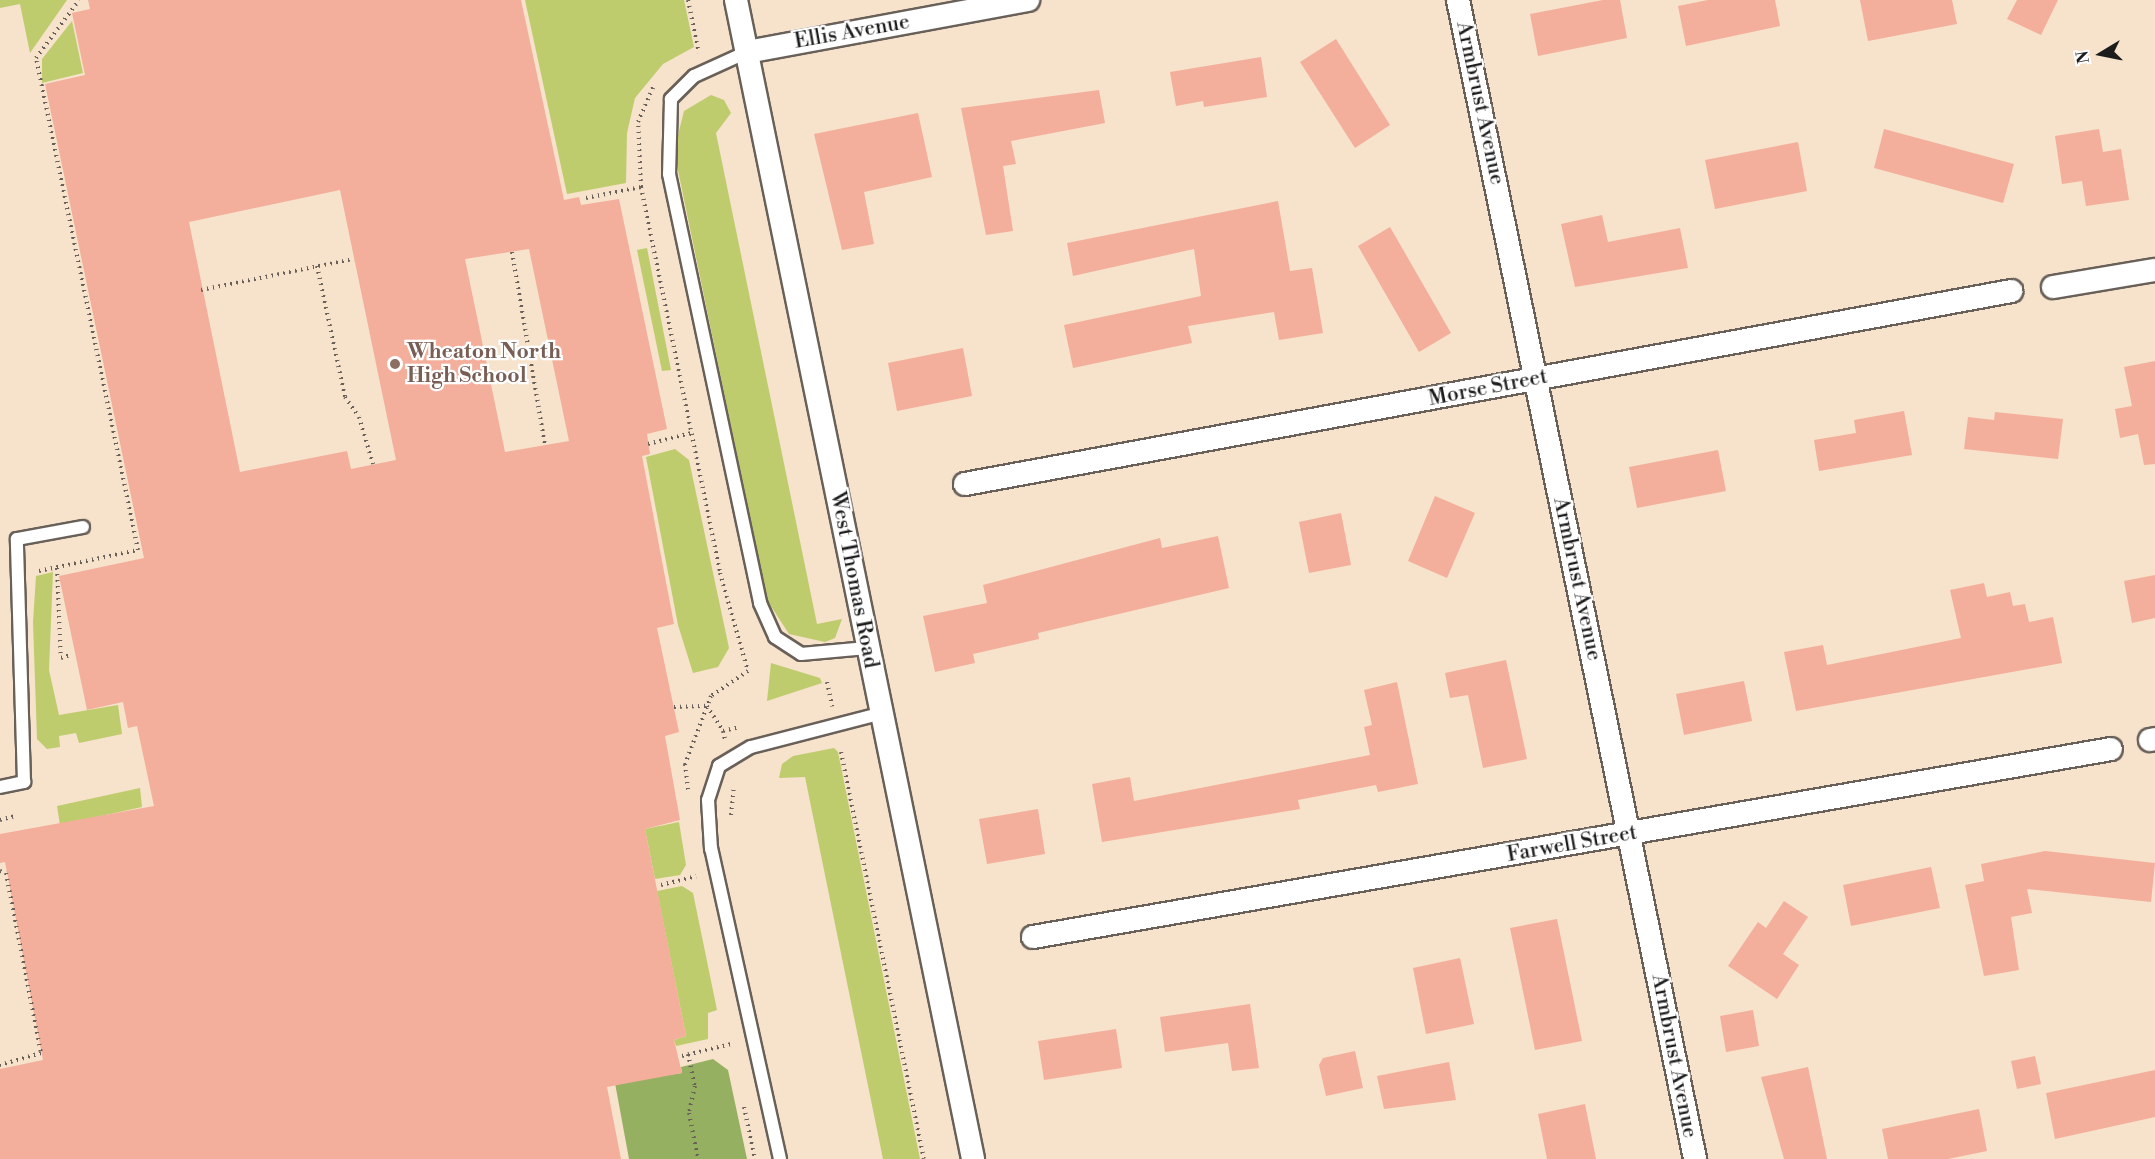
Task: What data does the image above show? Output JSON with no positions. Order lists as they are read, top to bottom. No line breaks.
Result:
{"streets":{"street":["Ellis Avenue","Armbrust Avenue","Morse Street","West Thomas Road","Farwell Street"]},"crossings":[["Ellis Avenue","West Thomas Road"],["Armbrust Avenue","Morse Street"],["Armbrust Avenue","Farwell Street"]],"places":["Wheaton North High School"],"north":"left"}
